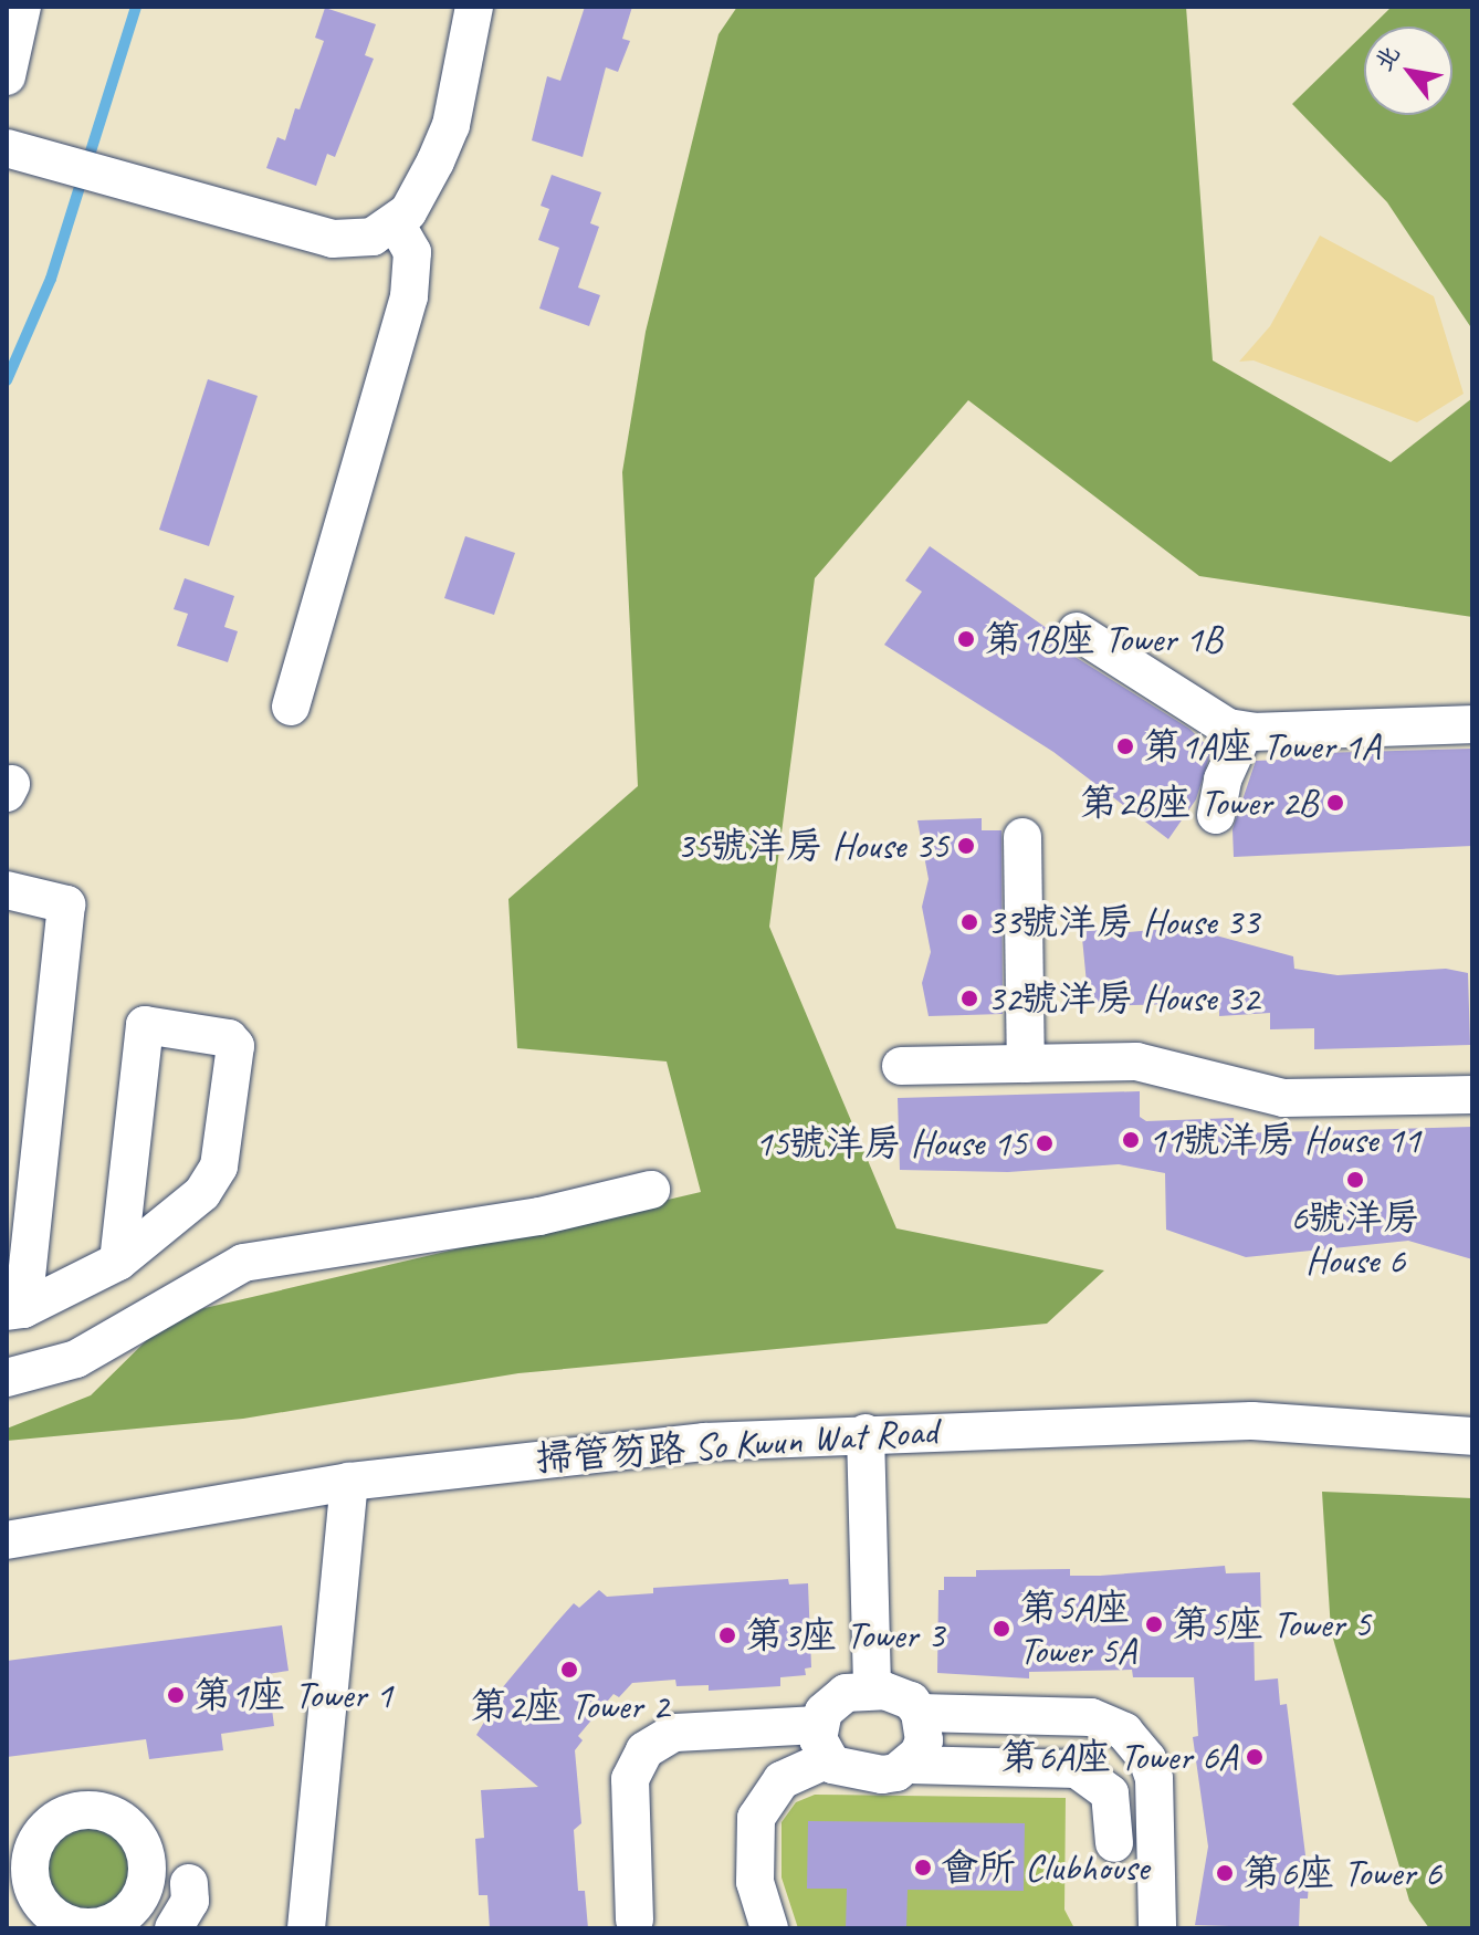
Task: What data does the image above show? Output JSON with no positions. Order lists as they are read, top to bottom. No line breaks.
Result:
{"streets":{"street":["掃管笏路 So Kwun Wat Road"]},"places":["第1B座 Tower 1B","第1A座 Tower 1A","第2B座 Tower 2B","35號洋房 House 35","33號洋房 House 33","32號洋房 House 32","11號洋房 House 11","15號洋房 House 15","6號洋房 House 6","第5座 Tower 5","第5A座 Tower 5A","第3座 Tower 3","第2座 Tower 2","第1座 Tower 1","第6A座 Tower 6A","會所 Clubhouse","第6座 Tower 6"],"north":"top left"}
